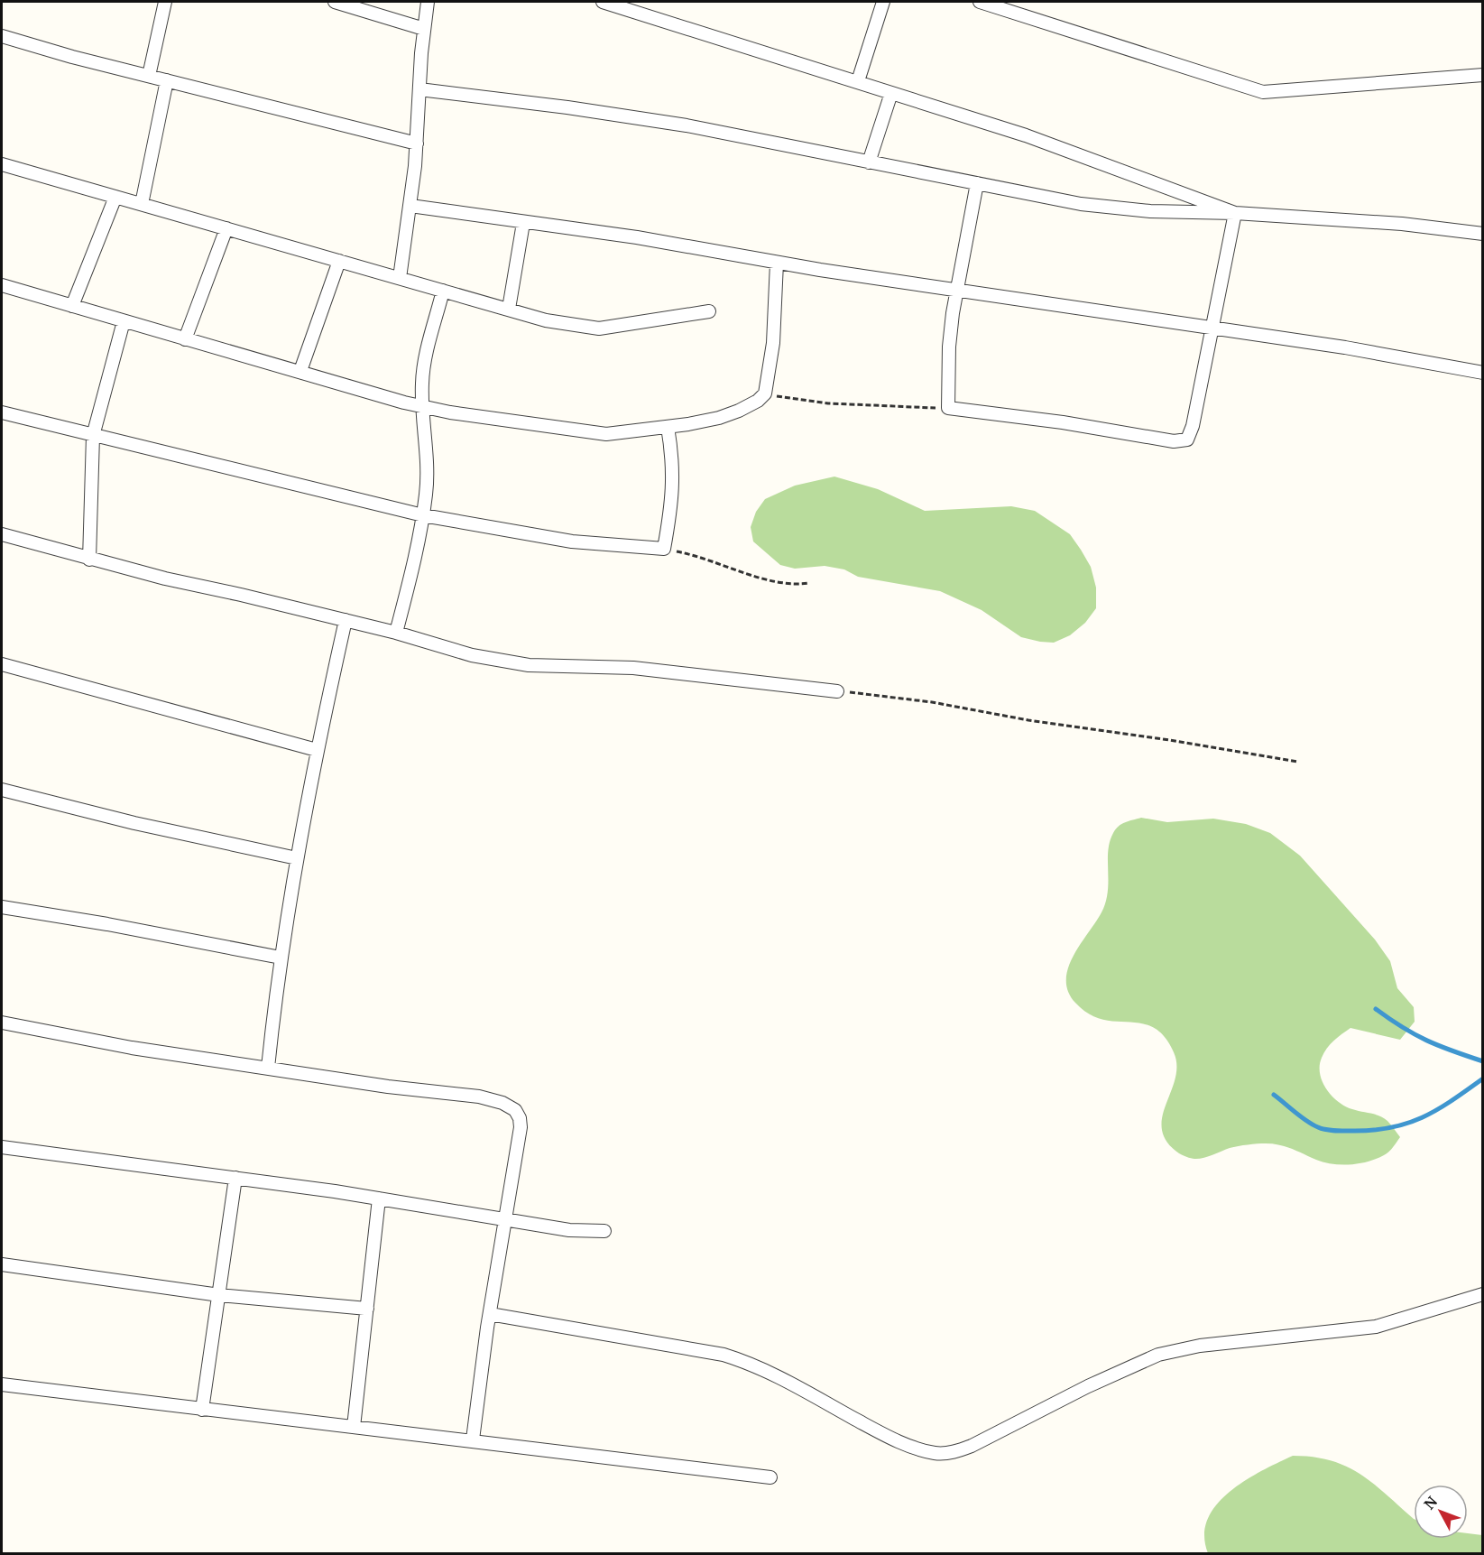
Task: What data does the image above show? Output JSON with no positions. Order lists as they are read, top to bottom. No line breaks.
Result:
{"north":"top left"}
